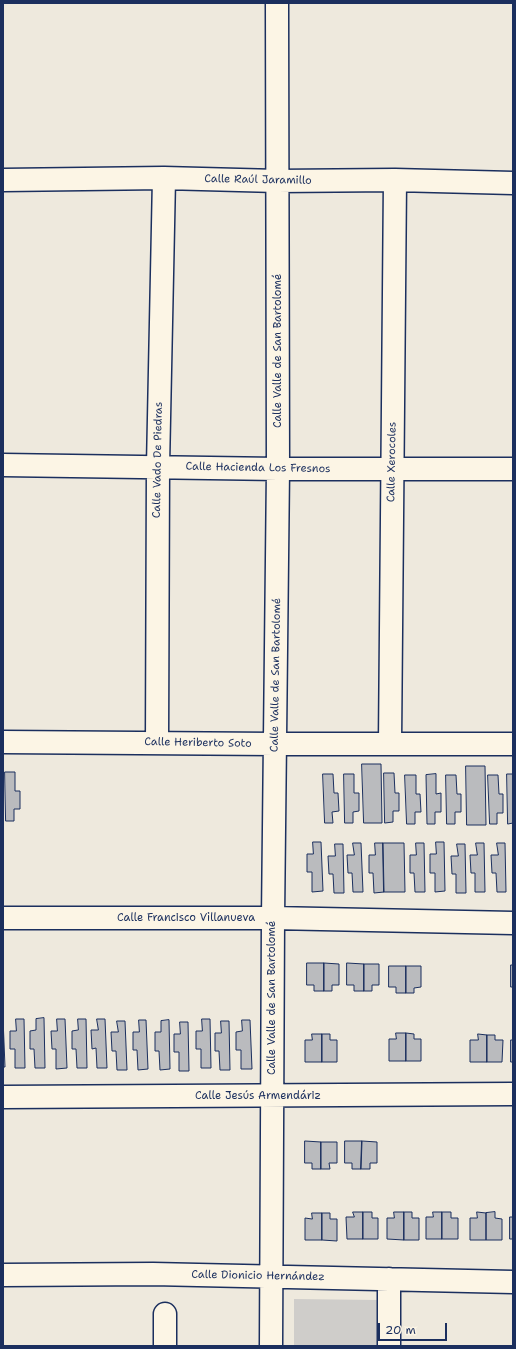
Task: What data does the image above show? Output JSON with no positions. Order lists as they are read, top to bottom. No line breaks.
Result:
{"streets":{"street":["Calle Raúl Jaramillo","Calle Valle de San Bartolomé","Calle Vado De Piedras","Calle Xerocoles","Calle Hacienda Los Fresnos","Calle Heriberto Soto","Calle Francisco Villanueva","Calle Jesús Armendáriz","Calle Dionicio Hernández"]},"crossings":[["Calle Raúl Jaramillo","Calle Valle de San Bartolomé"],["Calle Raúl Jaramillo","Calle Vado De Piedras"],["Calle Raúl Jaramillo","Calle Xerocoles"],["Calle Valle de San Bartolomé","Calle Hacienda Los Fresnos"],["Calle Valle de San Bartolomé","Calle Heriberto Soto"],["Calle Valle de San Bartolomé","Calle Francisco Villanueva"],["Calle Valle de San Bartolomé","Calle Jesús Armendáriz"],["Calle Valle de San Bartolomé","Calle Dionicio Hernández"],["Calle Vado De Piedras","Calle Hacienda Los Fresnos"],["Calle Vado De Piedras","Calle Heriberto Soto"],["Calle Xerocoles","Calle Hacienda Los Fresnos"],["Calle Xerocoles","Calle Heriberto Soto"]],"scale_bar":"20 m"}
